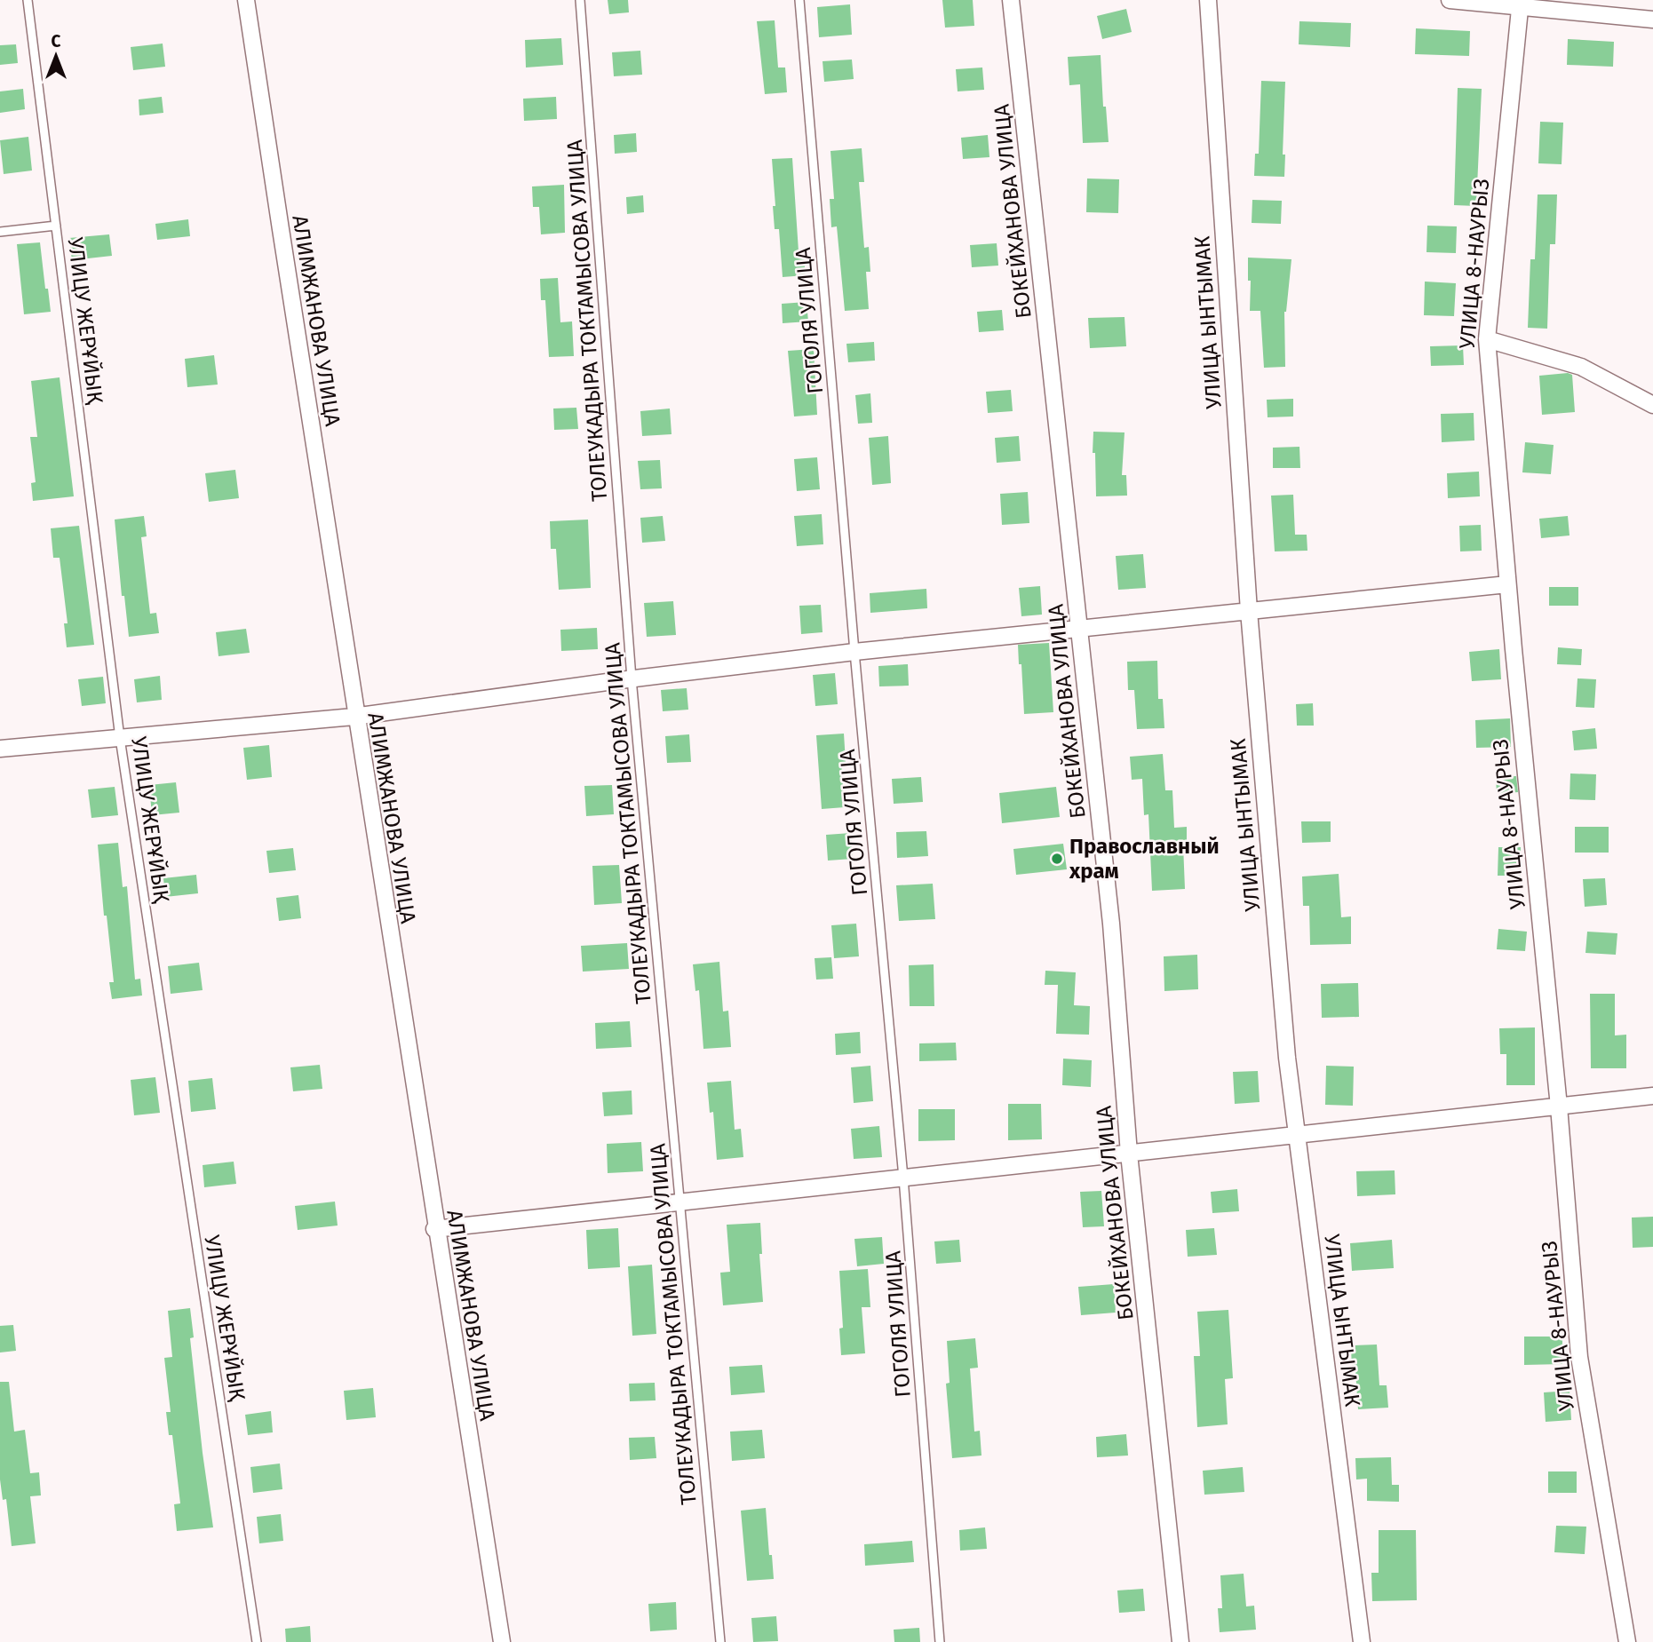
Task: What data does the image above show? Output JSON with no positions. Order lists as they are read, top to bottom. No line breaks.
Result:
{"streets":{"street":["БОКЕЙХАНОВА УЛИЦА","УЛИЦА 8-НАУРЫЗ","АЛИМЖАНОВА УЛИЦА","УЛИЦА ЫНТЫМАК"],"lane":["УЛИЦУ ЖЕРҰЙЫҚ","ТОЛЕУКАДЫРА ТОКТАМЫСОВА УЛИЦА","ГОГОЛЯ УЛИЦА"]},"places":["Православный храм"],"north":"top"}
